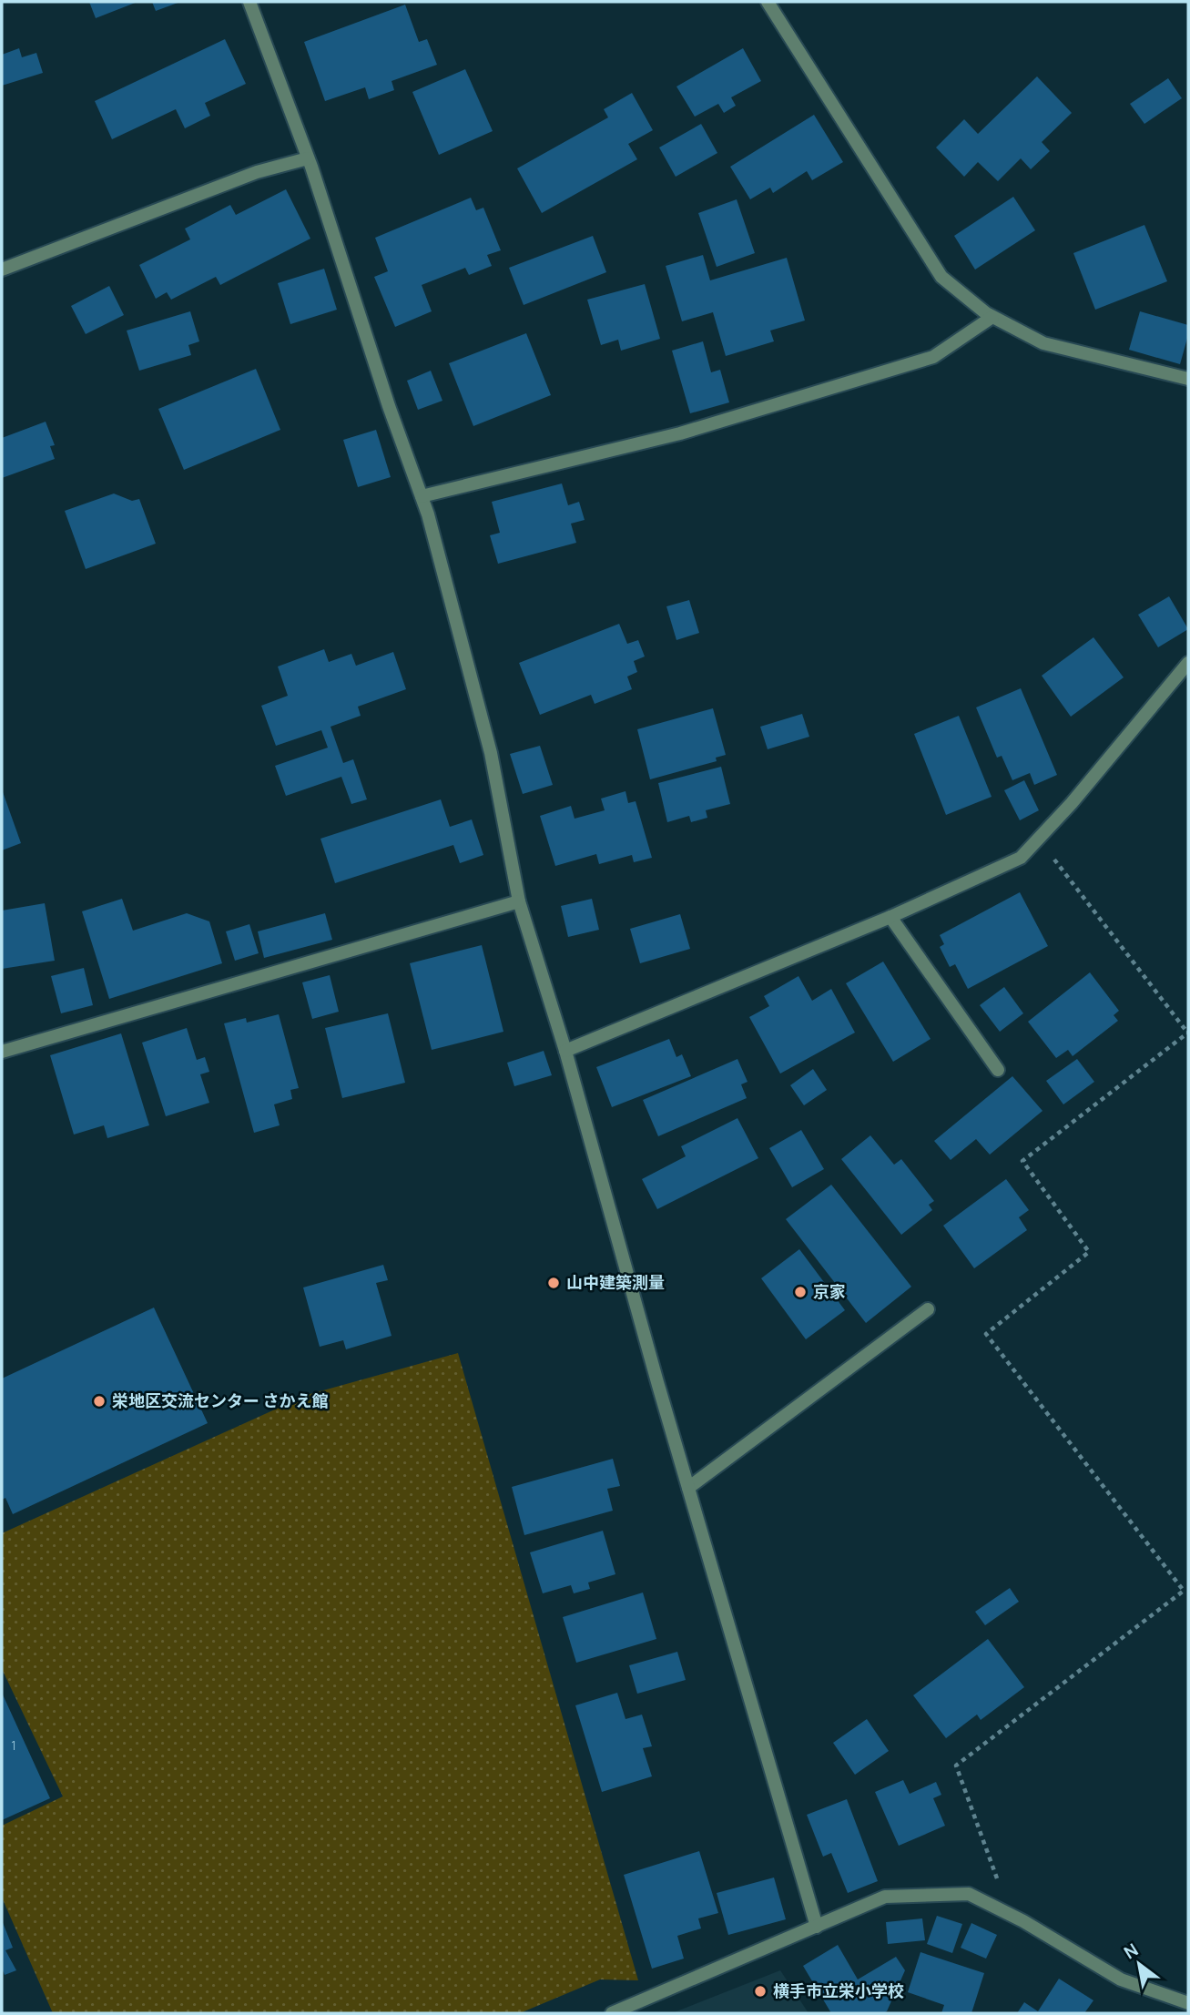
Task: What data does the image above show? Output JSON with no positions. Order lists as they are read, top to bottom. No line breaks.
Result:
{"places":["山中建築測量","京家","栄地区交流センター さかえ館","横手市立栄小学校"],"house_numbers":["1"],"north":"top left"}
